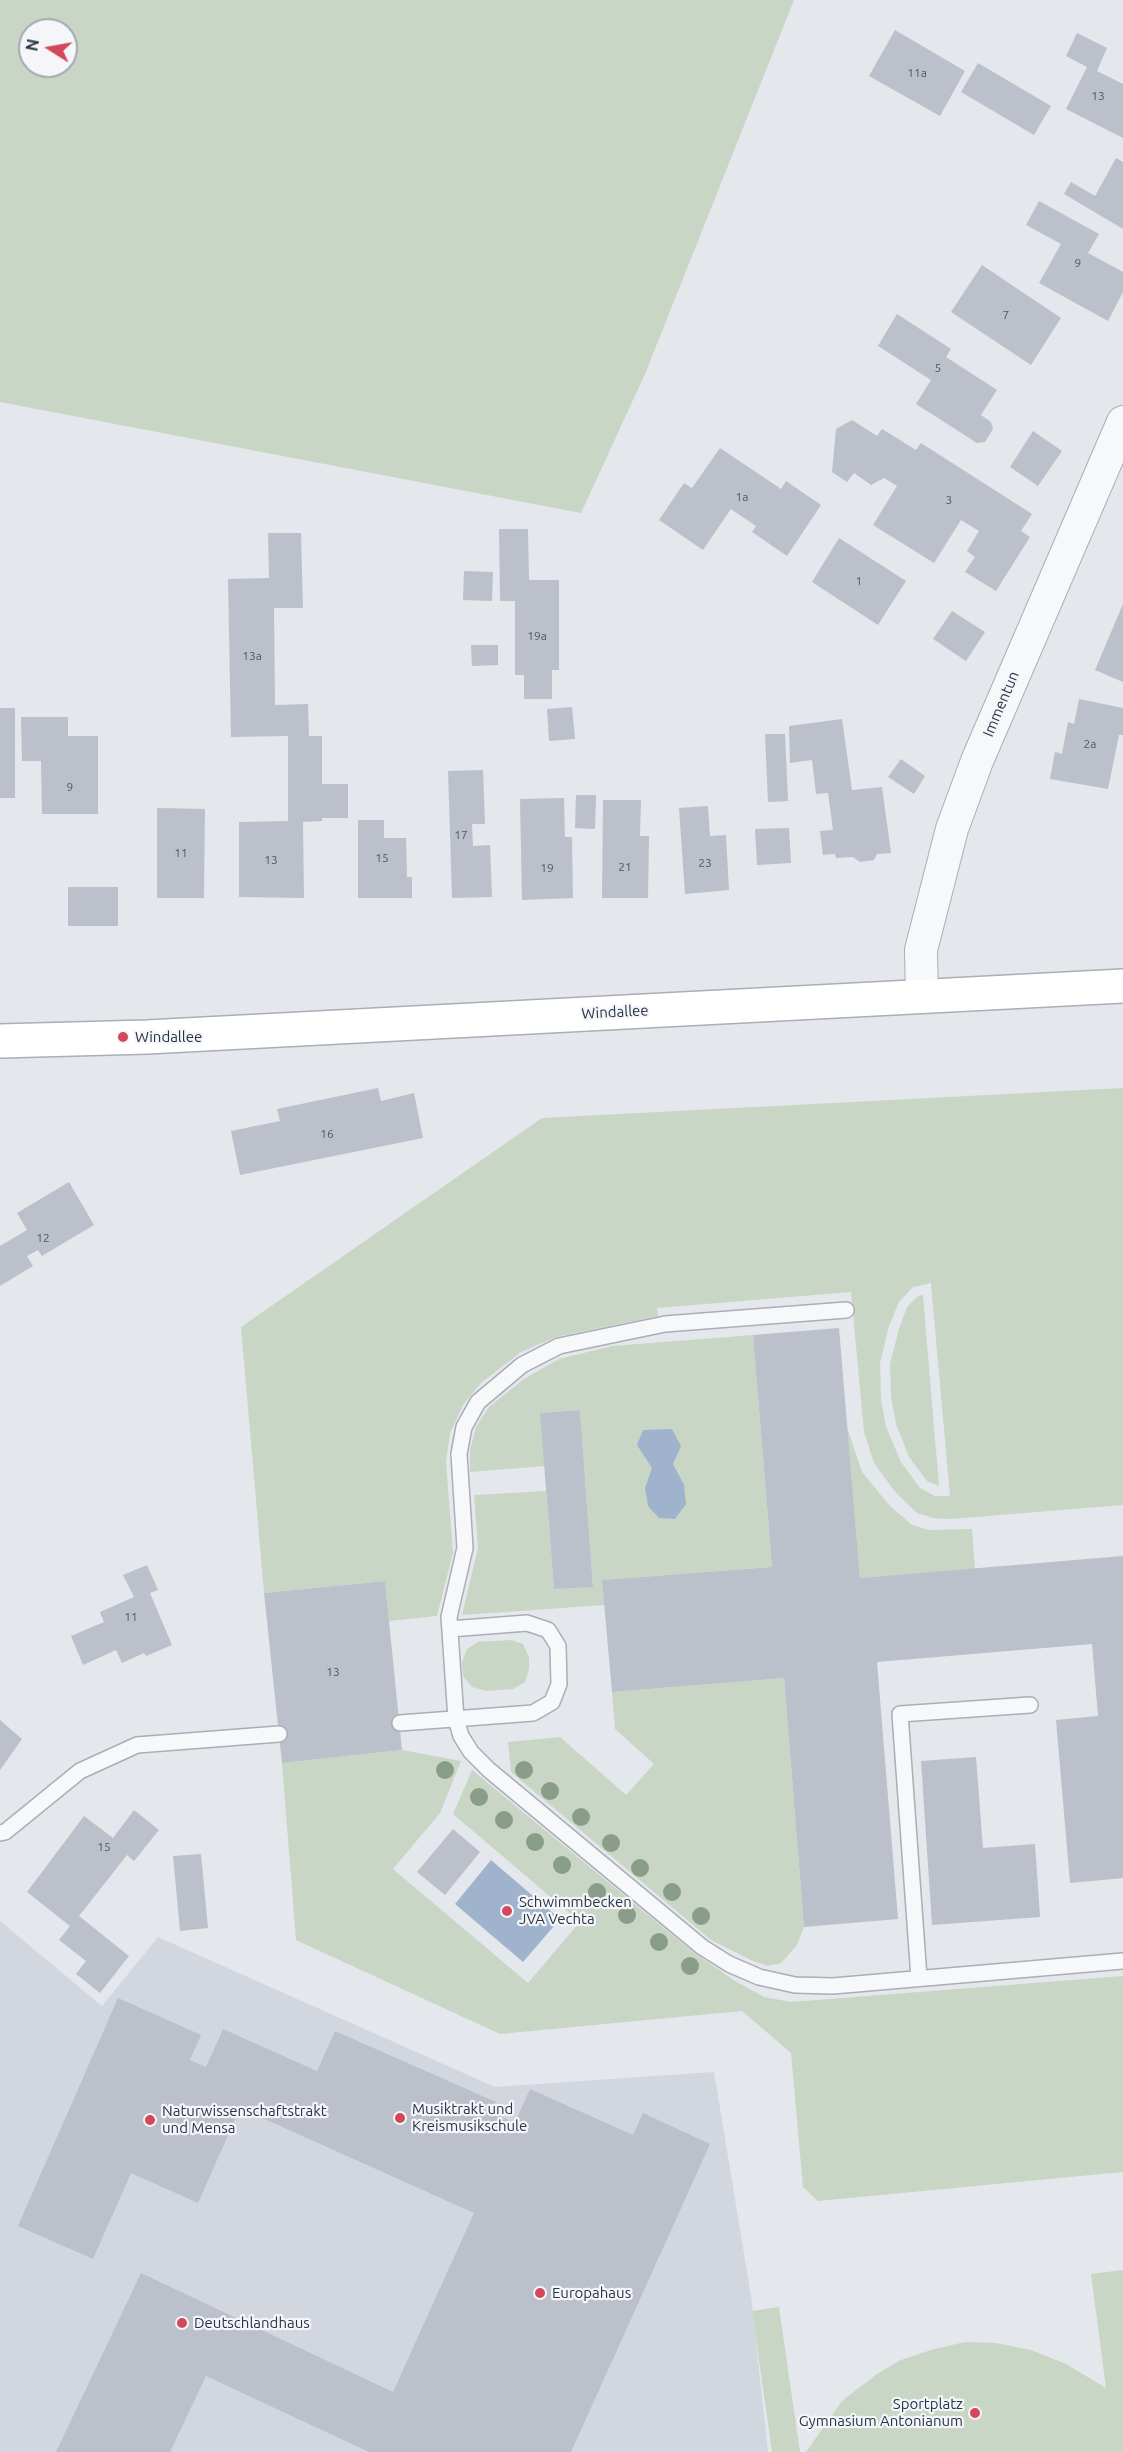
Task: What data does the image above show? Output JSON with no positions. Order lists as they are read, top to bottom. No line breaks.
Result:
{"streets":{"main road":["Windallee"],"street":["Immentun"]},"crossings":[["Immentun","Windallee"]],"places":["Windallee","Schwimmbecken JVA Vechta","Musiktrakt und Kreismusikschule","Naturwissenschaftstrakt und Mensa","Europahaus","Deutschlandhaus","Sportplatz Gymnasium Antonianum"],"house_numbers":["11a","13","9","7","5","1a","3","1","19a","13a","2a","9","17","11","15","13","23","21","19","16","12","11","13","15"],"north":"left"}
